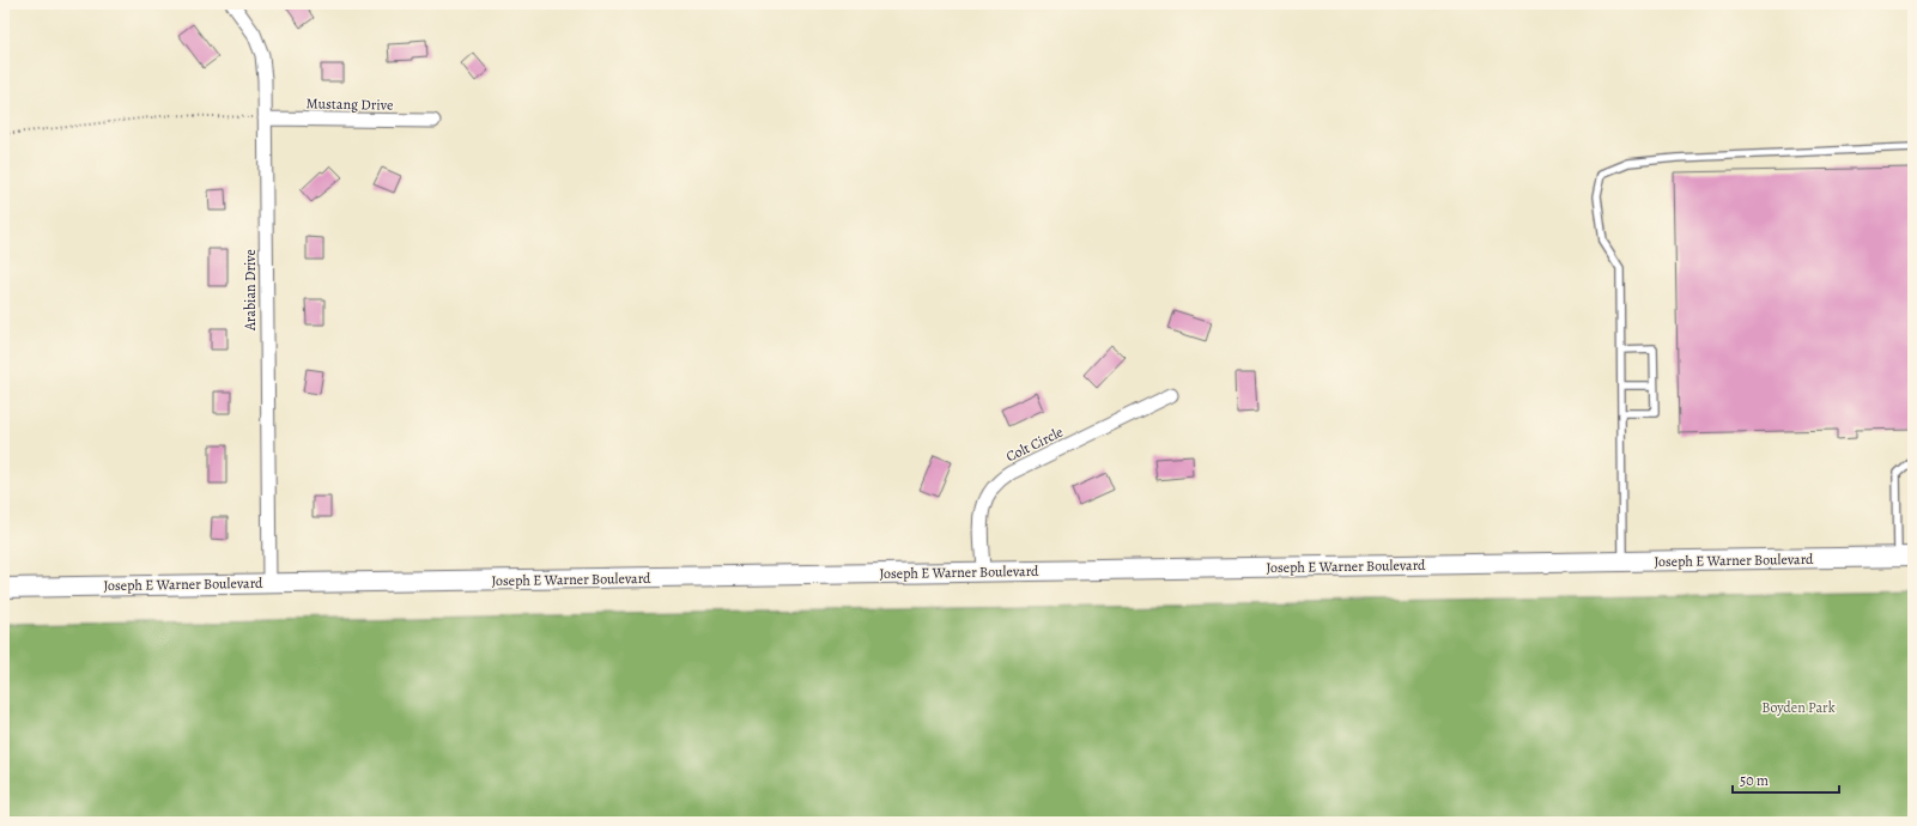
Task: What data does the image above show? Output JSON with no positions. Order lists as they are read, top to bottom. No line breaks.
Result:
{"streets":{"main road":["Joseph E Warner Boulevard"],"street":["Mustang Drive","Arabian Drive","Colt Circle"]},"crossings":[["Mustang Drive","Arabian Drive"],["Arabian Drive","Joseph E Warner Boulevard"],["Colt Circle","Joseph E Warner Boulevard"]],"parks":["Boyden Park"],"scale_bar":"50 m"}
